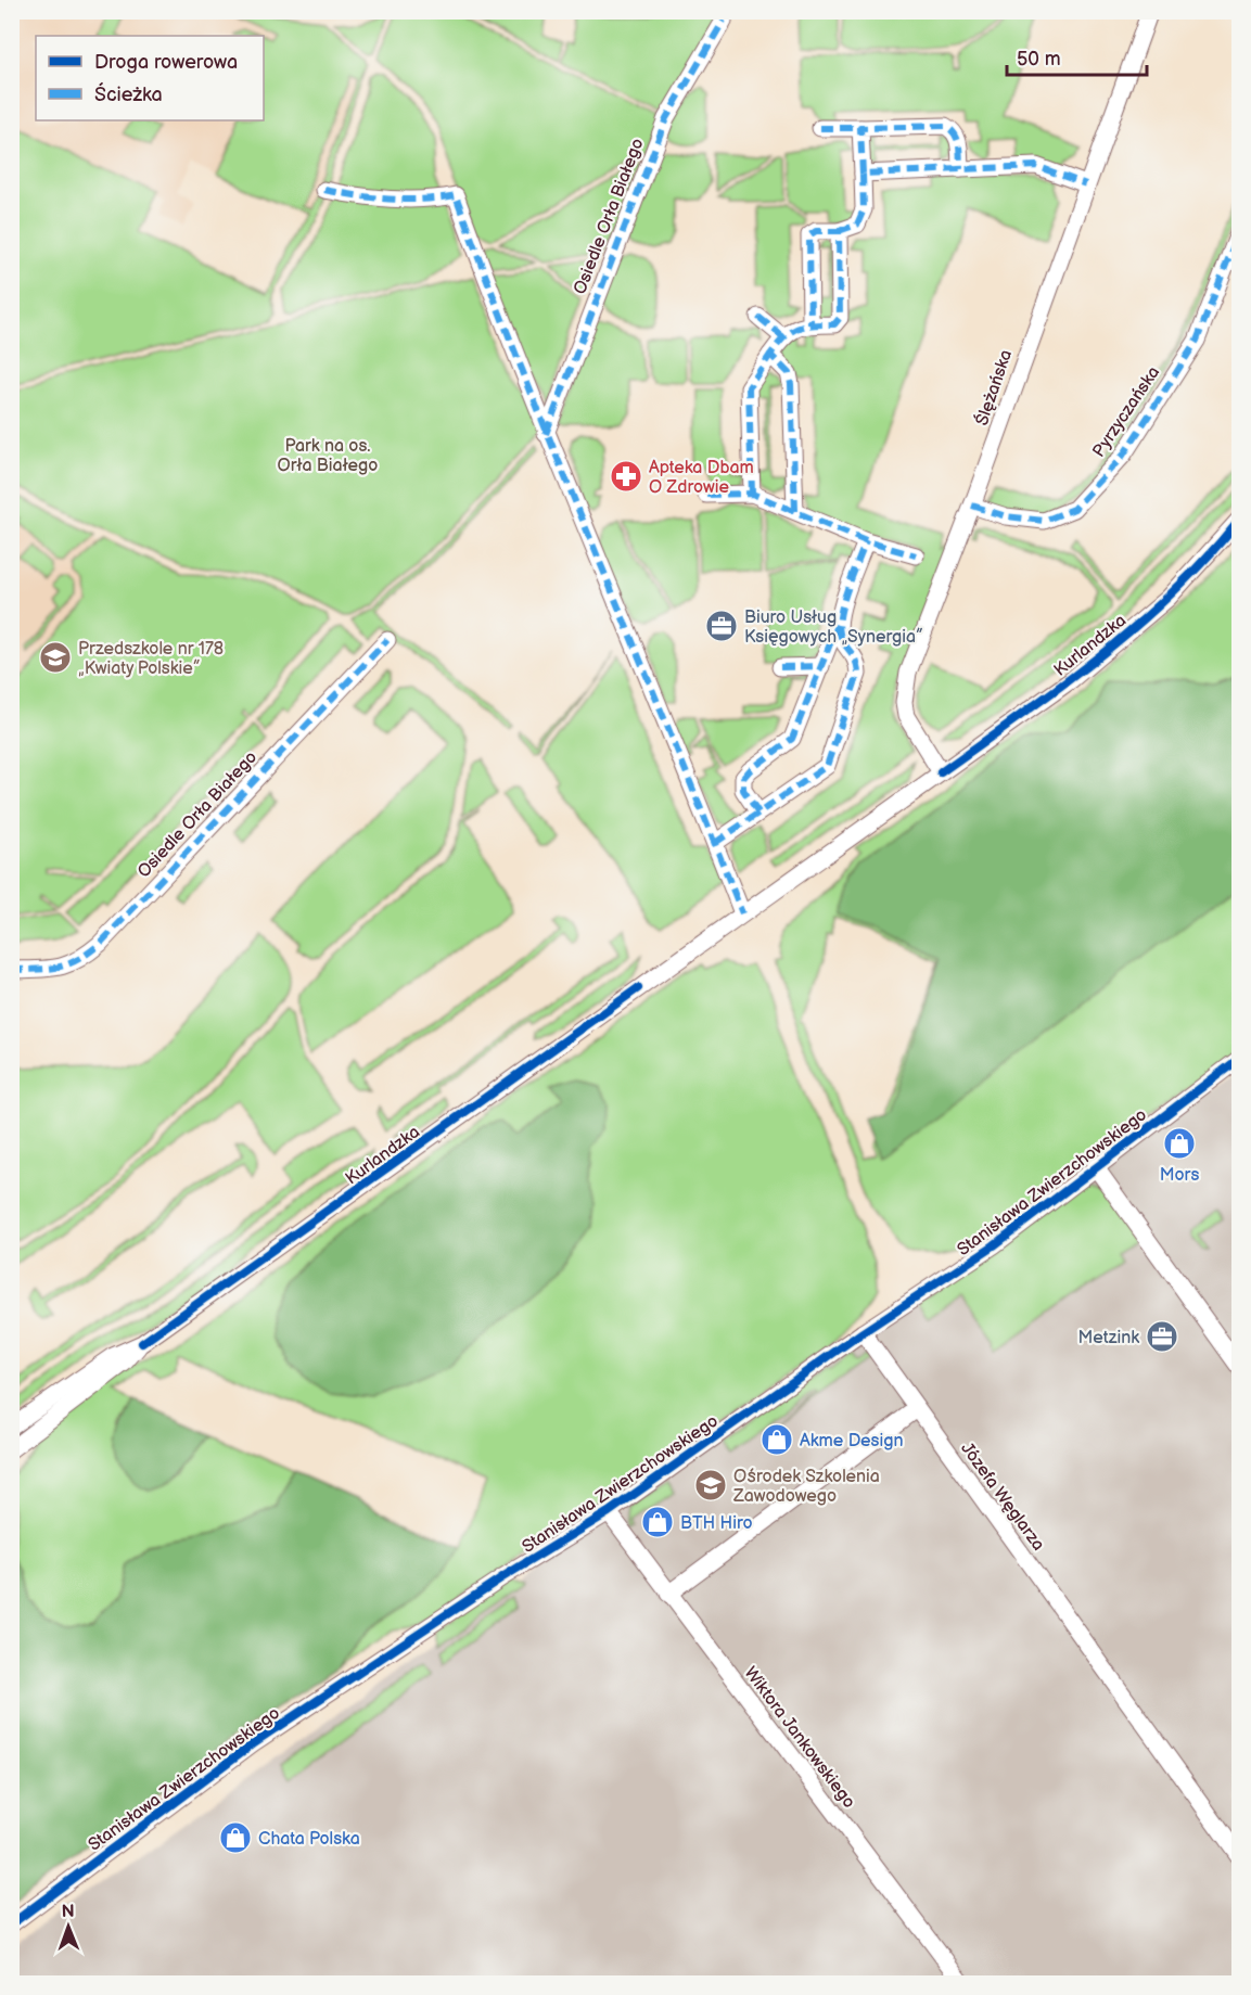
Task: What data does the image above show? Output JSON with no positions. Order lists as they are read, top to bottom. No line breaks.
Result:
{"streets":{"street":["Osiedle Orła Białego","Ślężańska","Pyrzyczańska","Kurlandzka","Stanisława Zwierzchowskiego","Józefa Węglarza","Wiktora Jankowskiego"]},"crossings":[["Ślężańska","Pyrzyczańska"],["Ślężańska","Kurlandzka"],["Stanisława Zwierzchowskiego","Józefa Węglarza"],["Stanisława Zwierzchowskiego","Wiktora Jankowskiego"]],"parks":["Park na os. Orła Białego"],"places":{"pharmacy":["Apteka Dbam O Zdrowie"],"office":["Biuro Usług Księgowych „Synergia”","Metzink"],"school or university":["Przedszkole nr 178 „Kwiaty Polskie”","Ośrodek Szkolenia Zawodowego"],"shop":["Mors","Akme Design","BTH Hiro","Chata Polska"]},"legend":["Droga rowerowa","Ścieżka"],"scale_bar":"50 m","north":"top"}
